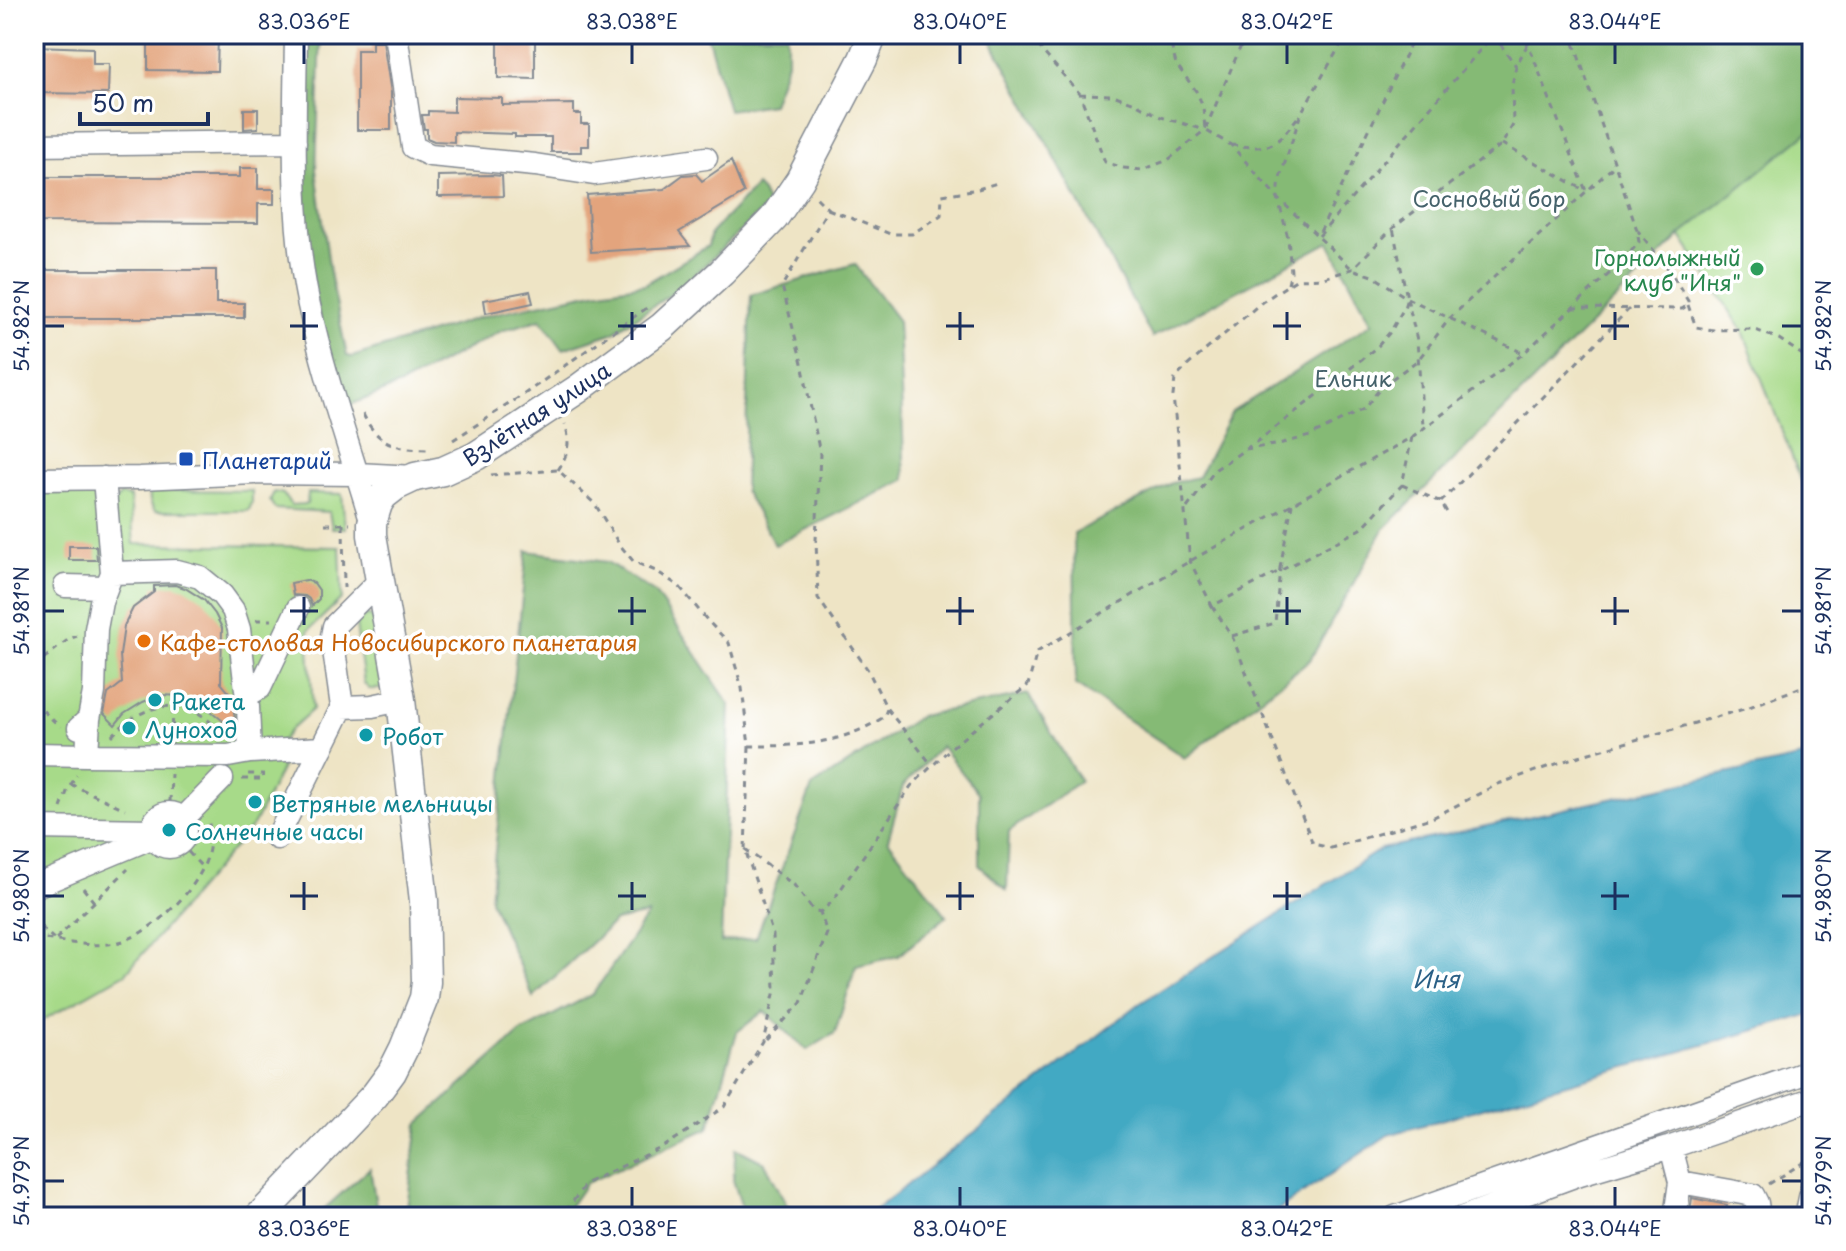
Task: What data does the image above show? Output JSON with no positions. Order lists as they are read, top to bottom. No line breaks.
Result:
{"streets":{"main road":["Взлётная улица"]},"water":["Иня"],"parks":["Сосновый бор","Ельник"],"places":{"other":["Горнолыжный клуб \"Иня\"","Кафе-столовая Новосибирского планетария","Ракета","Луноход","Робот","Ветряные мельницы","Солнечные часы"],"transit":["Планетарий"]},"scale_bar":"50 m","coordinates":["83.036°E","83.038°E","83.040°E","83.042°E","83.044°E","54.982°N","54.981°N","54.980°N","54.979°N"]}
